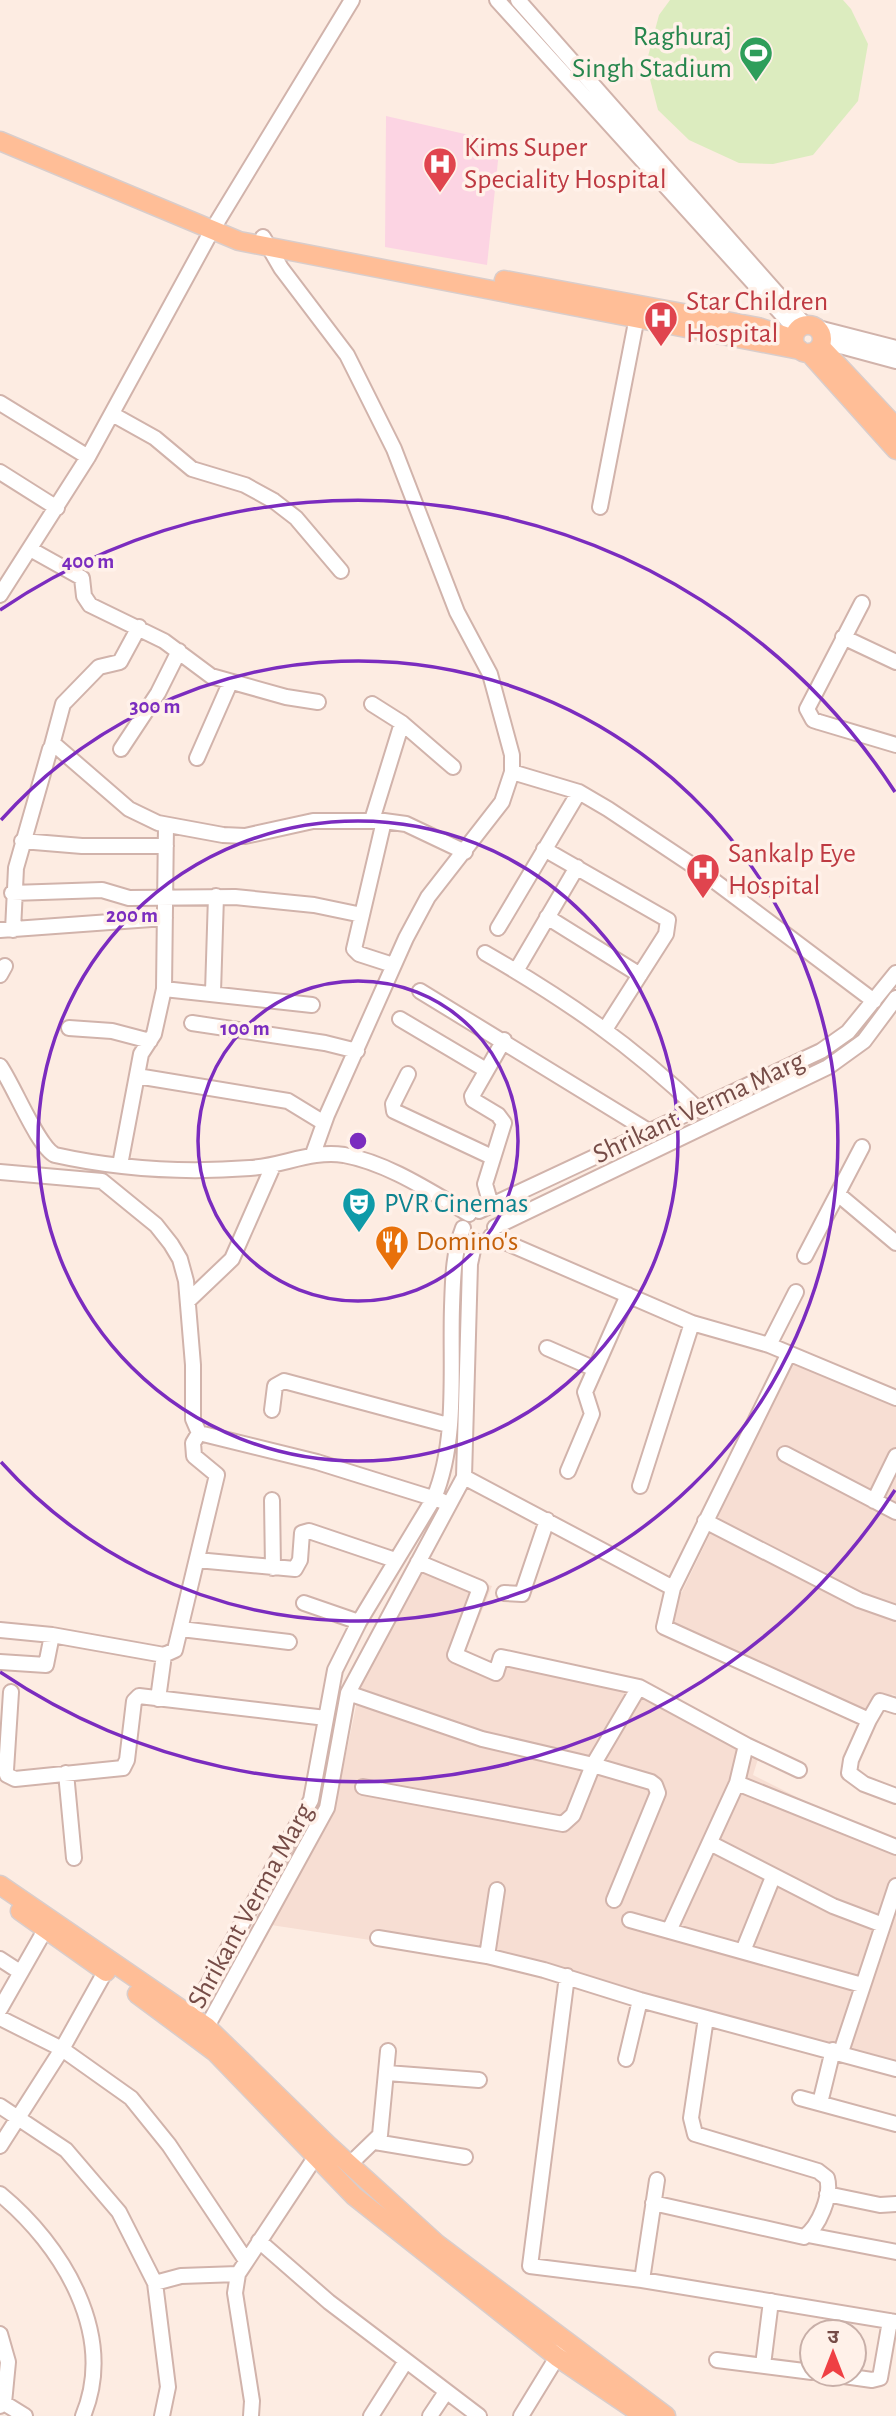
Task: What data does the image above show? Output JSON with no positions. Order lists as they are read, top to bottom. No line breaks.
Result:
{"streets":{"street":["Shrikant Verma Marg"]},"places":{"sports":["Raghuraj Singh Stadium"],"hospital":["Kims Super Speciality Hospital","Star Children Hospital","Sankalp Eye Hospital"],"theatre":["PVR Cinemas"],"restaurant":["Domino's"]},"north":"top","rings":["400 m","300 m","200 m","100 m"]}
